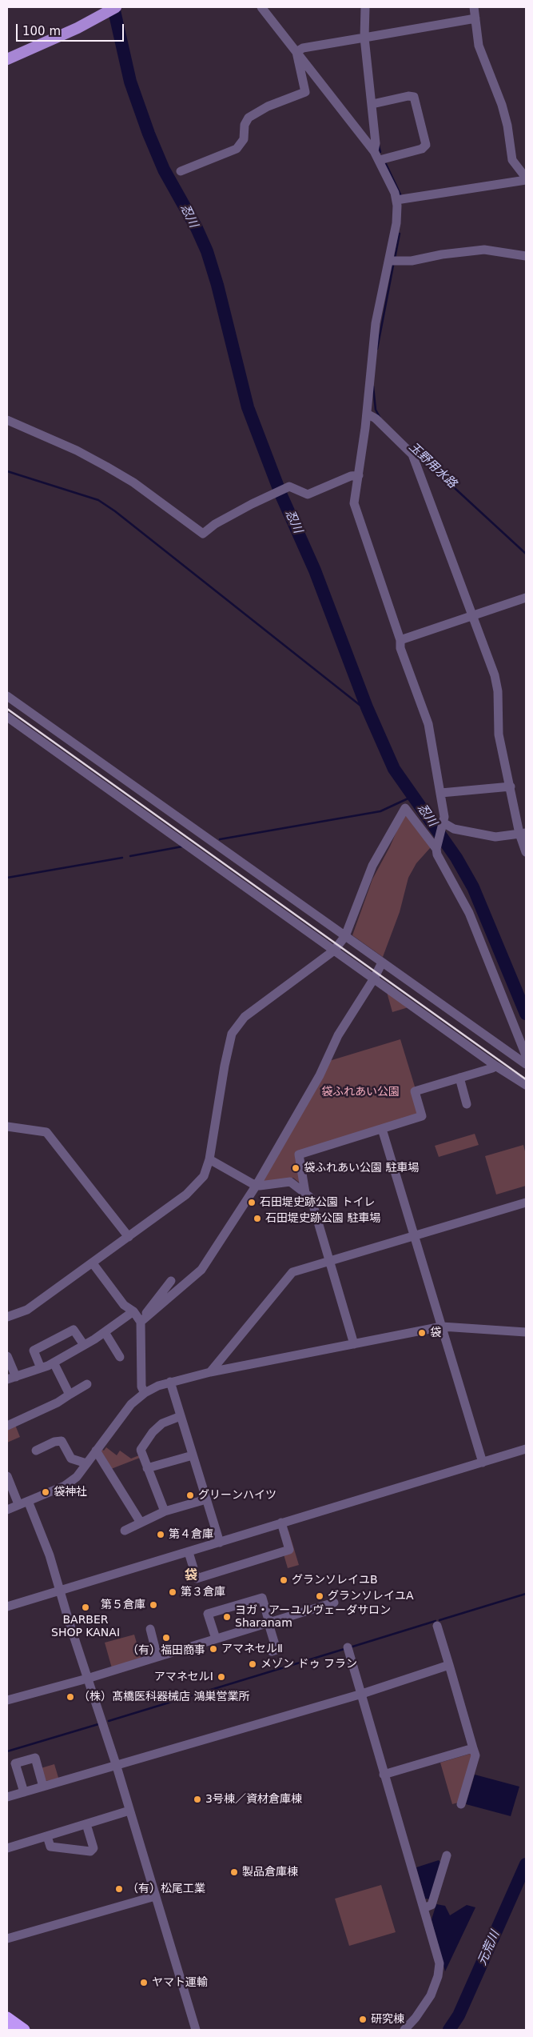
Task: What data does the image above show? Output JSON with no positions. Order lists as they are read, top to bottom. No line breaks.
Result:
{"districts":["袋"],"water":["忍川","玉野用水路","元荒川"],"parks":["袋ふれあい公園"],"places":["袋ふれあい公園 駐車場","石田堤史跡公園 トイレ","石田堤史跡公園 駐車場","袋","袋神社","グリーンハイツ","第４倉庫","グランソレイユB","第３倉庫","グランソレイユA","第５倉庫","BARBER SHOP KANAI","ヨガ・アーユルヴェーダサロン Sharanam","（有）福田商事","アマネセルⅡ","メゾン ドゥ フラン","アマネセルⅠ","（株）髙橋医科器械店 鴻巣営業所","3号棟／資材倉庫棟","製品倉庫棟","（有）松尾工業","ヤマト運輸","研究棟"],"scale_bar":"100 m"}
